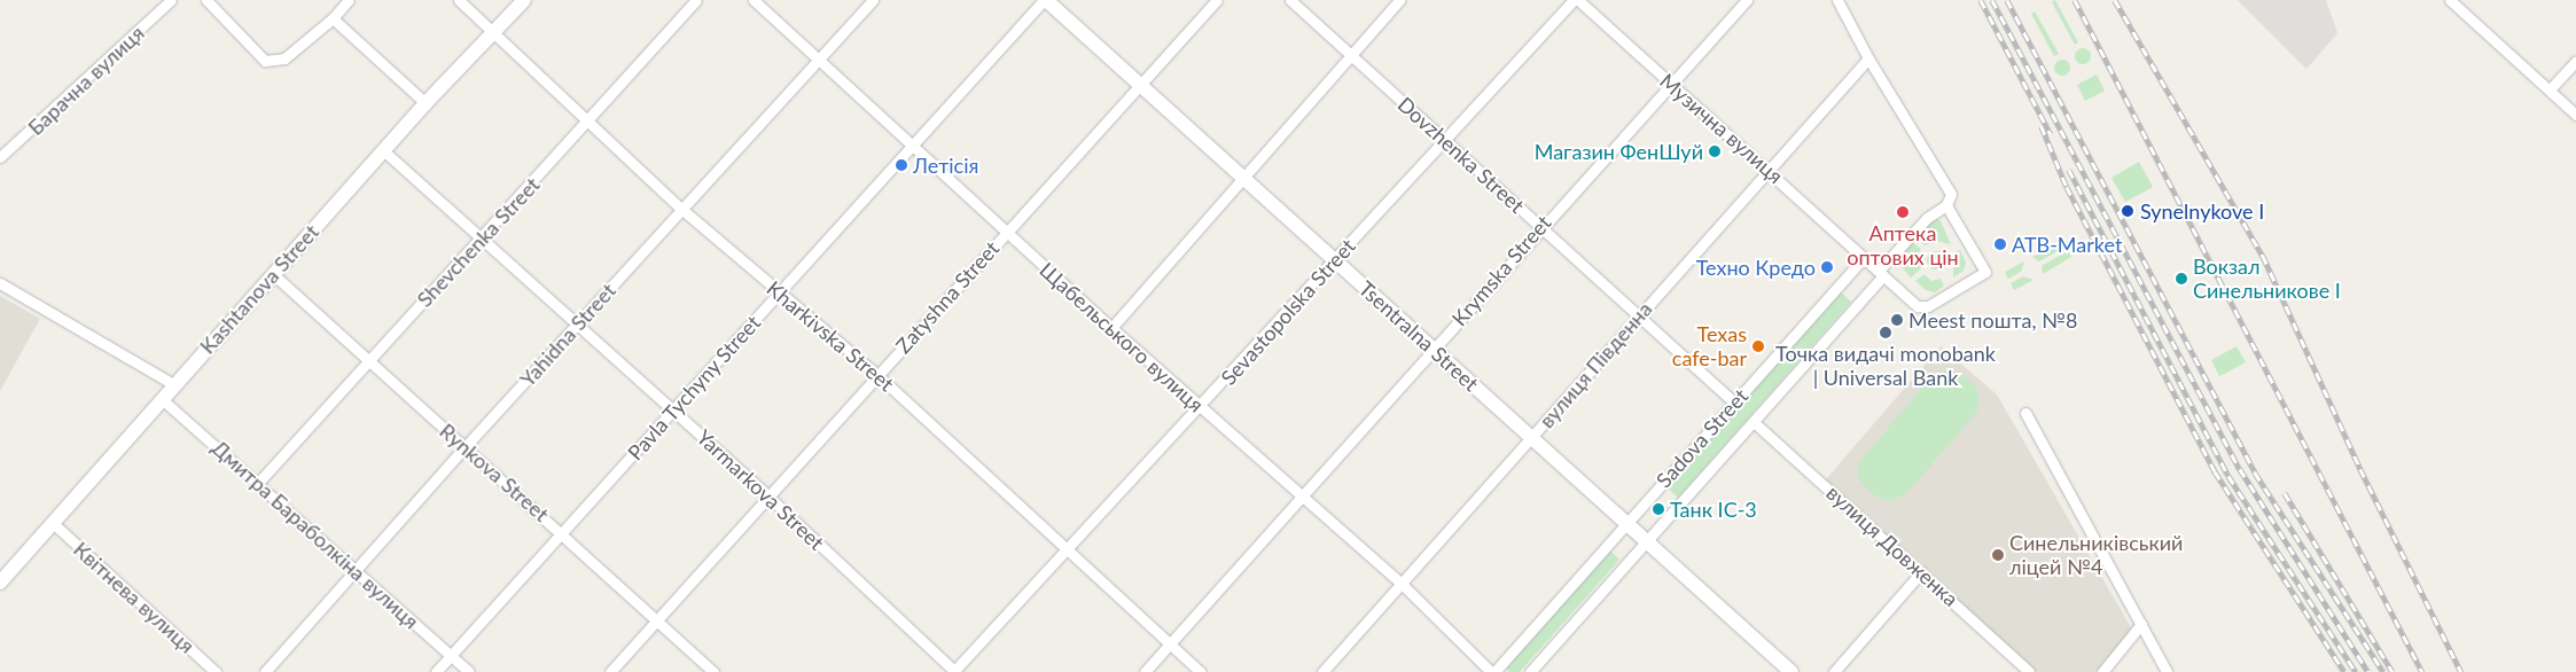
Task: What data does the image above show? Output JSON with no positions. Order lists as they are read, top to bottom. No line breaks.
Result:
{"streets":{"main road":["Kashtanova Street","Tsentralna Street"],"street":["Барачна вулиця","Музична вулиця","Dovzhenka Street","Shevchenka Street","Krymska Street","Zatyshna Street","Sevastopolska Street","Yahidna Street","Kharkivska Street","Щабельського вулиця","вулиця Південна","Pavla Tychyny Street","Sadova Street","Rynkova Street","Yarmarkova Street","Дмитра Бараболкіна вулиця","вулиця Довженка","Квітнева вулиця"]},"crossings":[["Музична вулиця","Krymska Street"],["Музична вулиця","вулиця Південна"],["Музична вулиця","Sadova Street"],["Dovzhenka Street","Krymska Street"],["Dovzhenka Street","Sevastopolska Street"],["Dovzhenka Street","вулиця Південна"],["Dovzhenka Street","Sadova Street"],["Shevchenka Street","Kharkivska Street"],["Shevchenka Street","Rynkova Street"],["Shevchenka Street","Yarmarkova Street"],["Shevchenka Street","Дмитра Бараболкіна вулиця"],["Krymska Street","Kharkivska Street"],["Krymska Street","Tsentralna Street"],["Krymska Street","Щабельського вулиця"],["Kashtanova Street","Kharkivska Street"],["Kashtanova Street","Rynkova Street"],["Kashtanova Street","Yarmarkova Street"],["Kashtanova Street","Дмитра Бараболкіна вулиця"],["Kashtanova Street","Квітнева вулиця"],["Zatyshna Street","Kharkivska Street"],["Zatyshna Street","Tsentralna Street"],["Zatyshna Street","Щабельського вулиця"],["Zatyshna Street","Rynkova Street"],["Zatyshna Street","Yarmarkova Street"],["Sevastopolska Street","Kharkivska Street"],["Sevastopolska Street","Tsentralna Street"],["Sevastopolska Street","Щабельського вулиця"],["Sevastopolska Street","Yarmarkova Street"],["Yahidna Street","Kharkivska Street"],["Yahidna Street","Щабельського вулиця"],["Yahidna Street","Rynkova Street"],["Yahidna Street","Yarmarkova Street"],["Yahidna Street","Дмитра Бараболкіна вулиця"],["Kharkivska Street","Pavla Tychyny Street"],["Tsentralna Street","вулиця Південна"],["Tsentralna Street","Pavla Tychyny Street"],["Tsentralna Street","Sadova Street"],["Щабельського вулиця","вулиця Південна"],["Щабельського вулиця","Pavla Tychyny Street"],["Щабельського вулиця","Sadova Street"],["Pavla Tychyny Street","Rynkova Street"],["Pavla Tychyny Street","Yarmarkova Street"],["Pavla Tychyny Street","Дмитра Бараболкіна вулиця"],["Sadova Street","вулиця Довженка"]],"places":["Магазин ФенШуй","Летісія","Synelnykove I","Аптека оптових цін","ATB-Market","Техно Кредо","Вокзал Синельникове І","Meest пошта, №8","Точка видачі monobank | Universal Bank","Texas cafe-bar","Танк ІС-3","Синельниківський ліцей №4"]}
